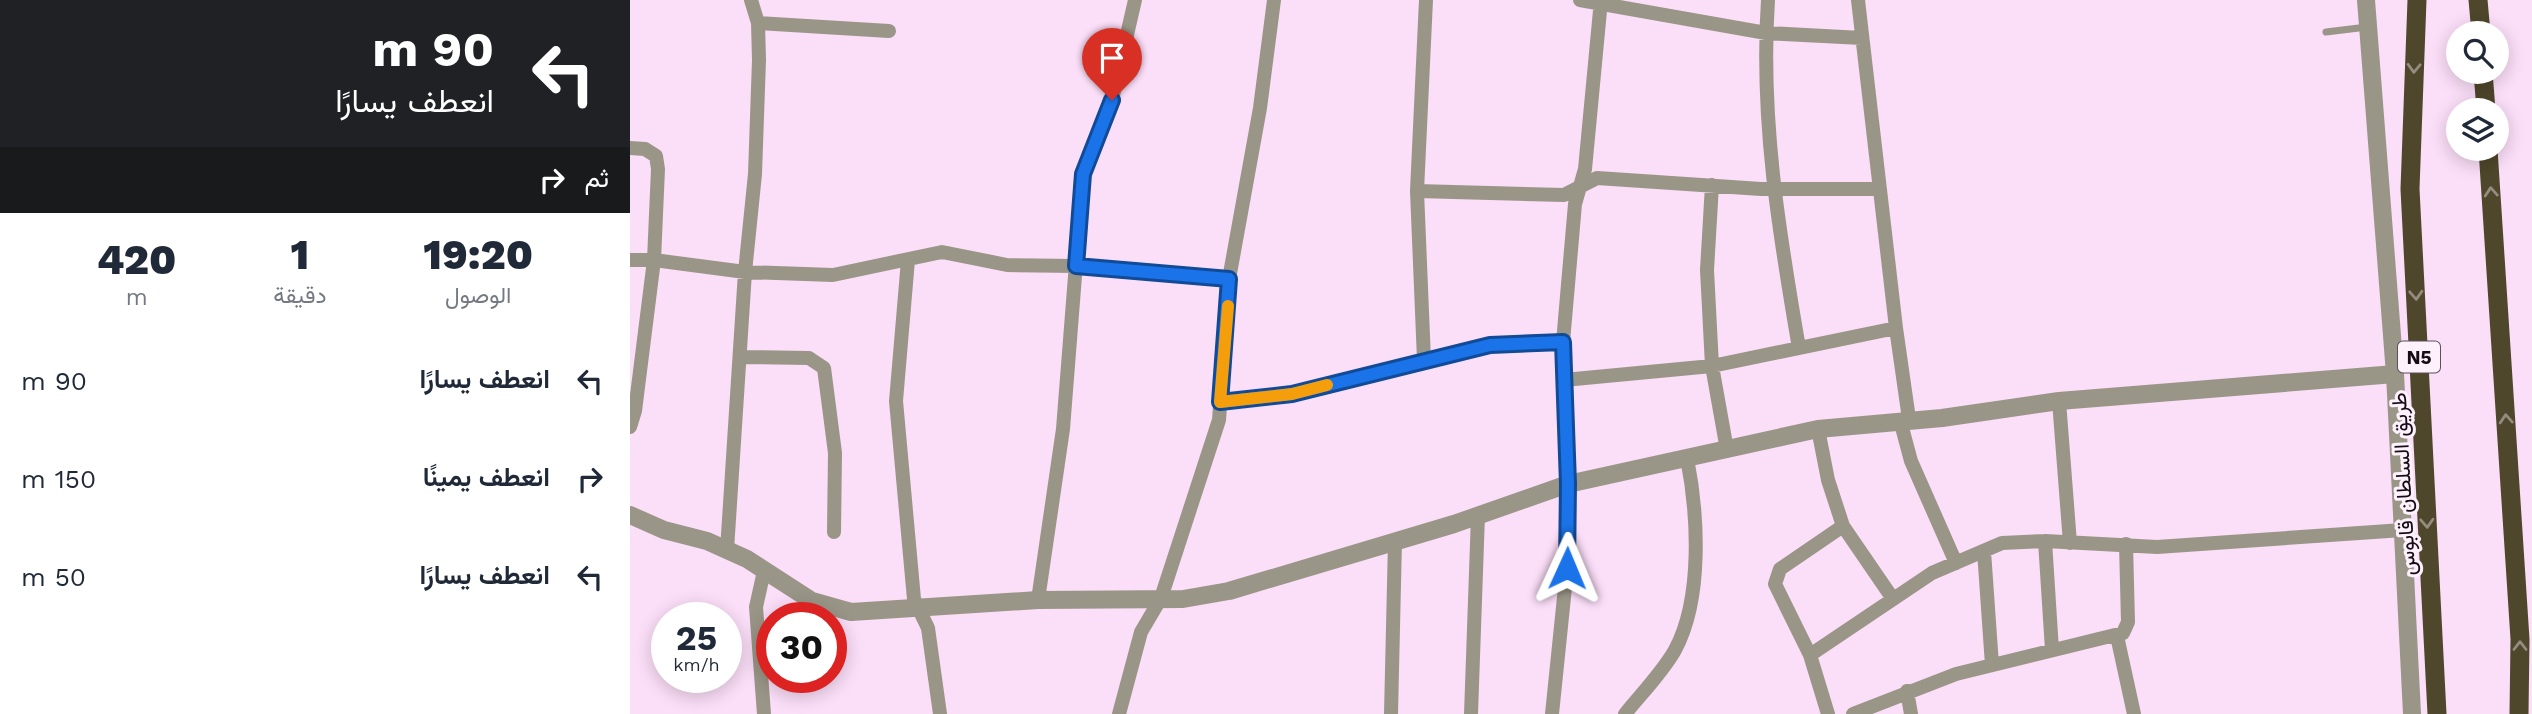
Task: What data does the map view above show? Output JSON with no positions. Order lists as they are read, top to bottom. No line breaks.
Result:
{"streets":{"highway":["N5","طريق السلطان قابوس"]},"page":{"turn":["90 m","انعطف يسارًا"],"then":"ثم","eta":["19:20","الوصول","1","دقيقة","420","m"],"list":[{"name":"انعطف يسارًا","value":"90 m"},{"name":"انعطف يمينًا","value":"150 m"},{"name":"انعطف يسارًا","value":"50 m"}],"speed":"25 km/h","limit":"30"}}
